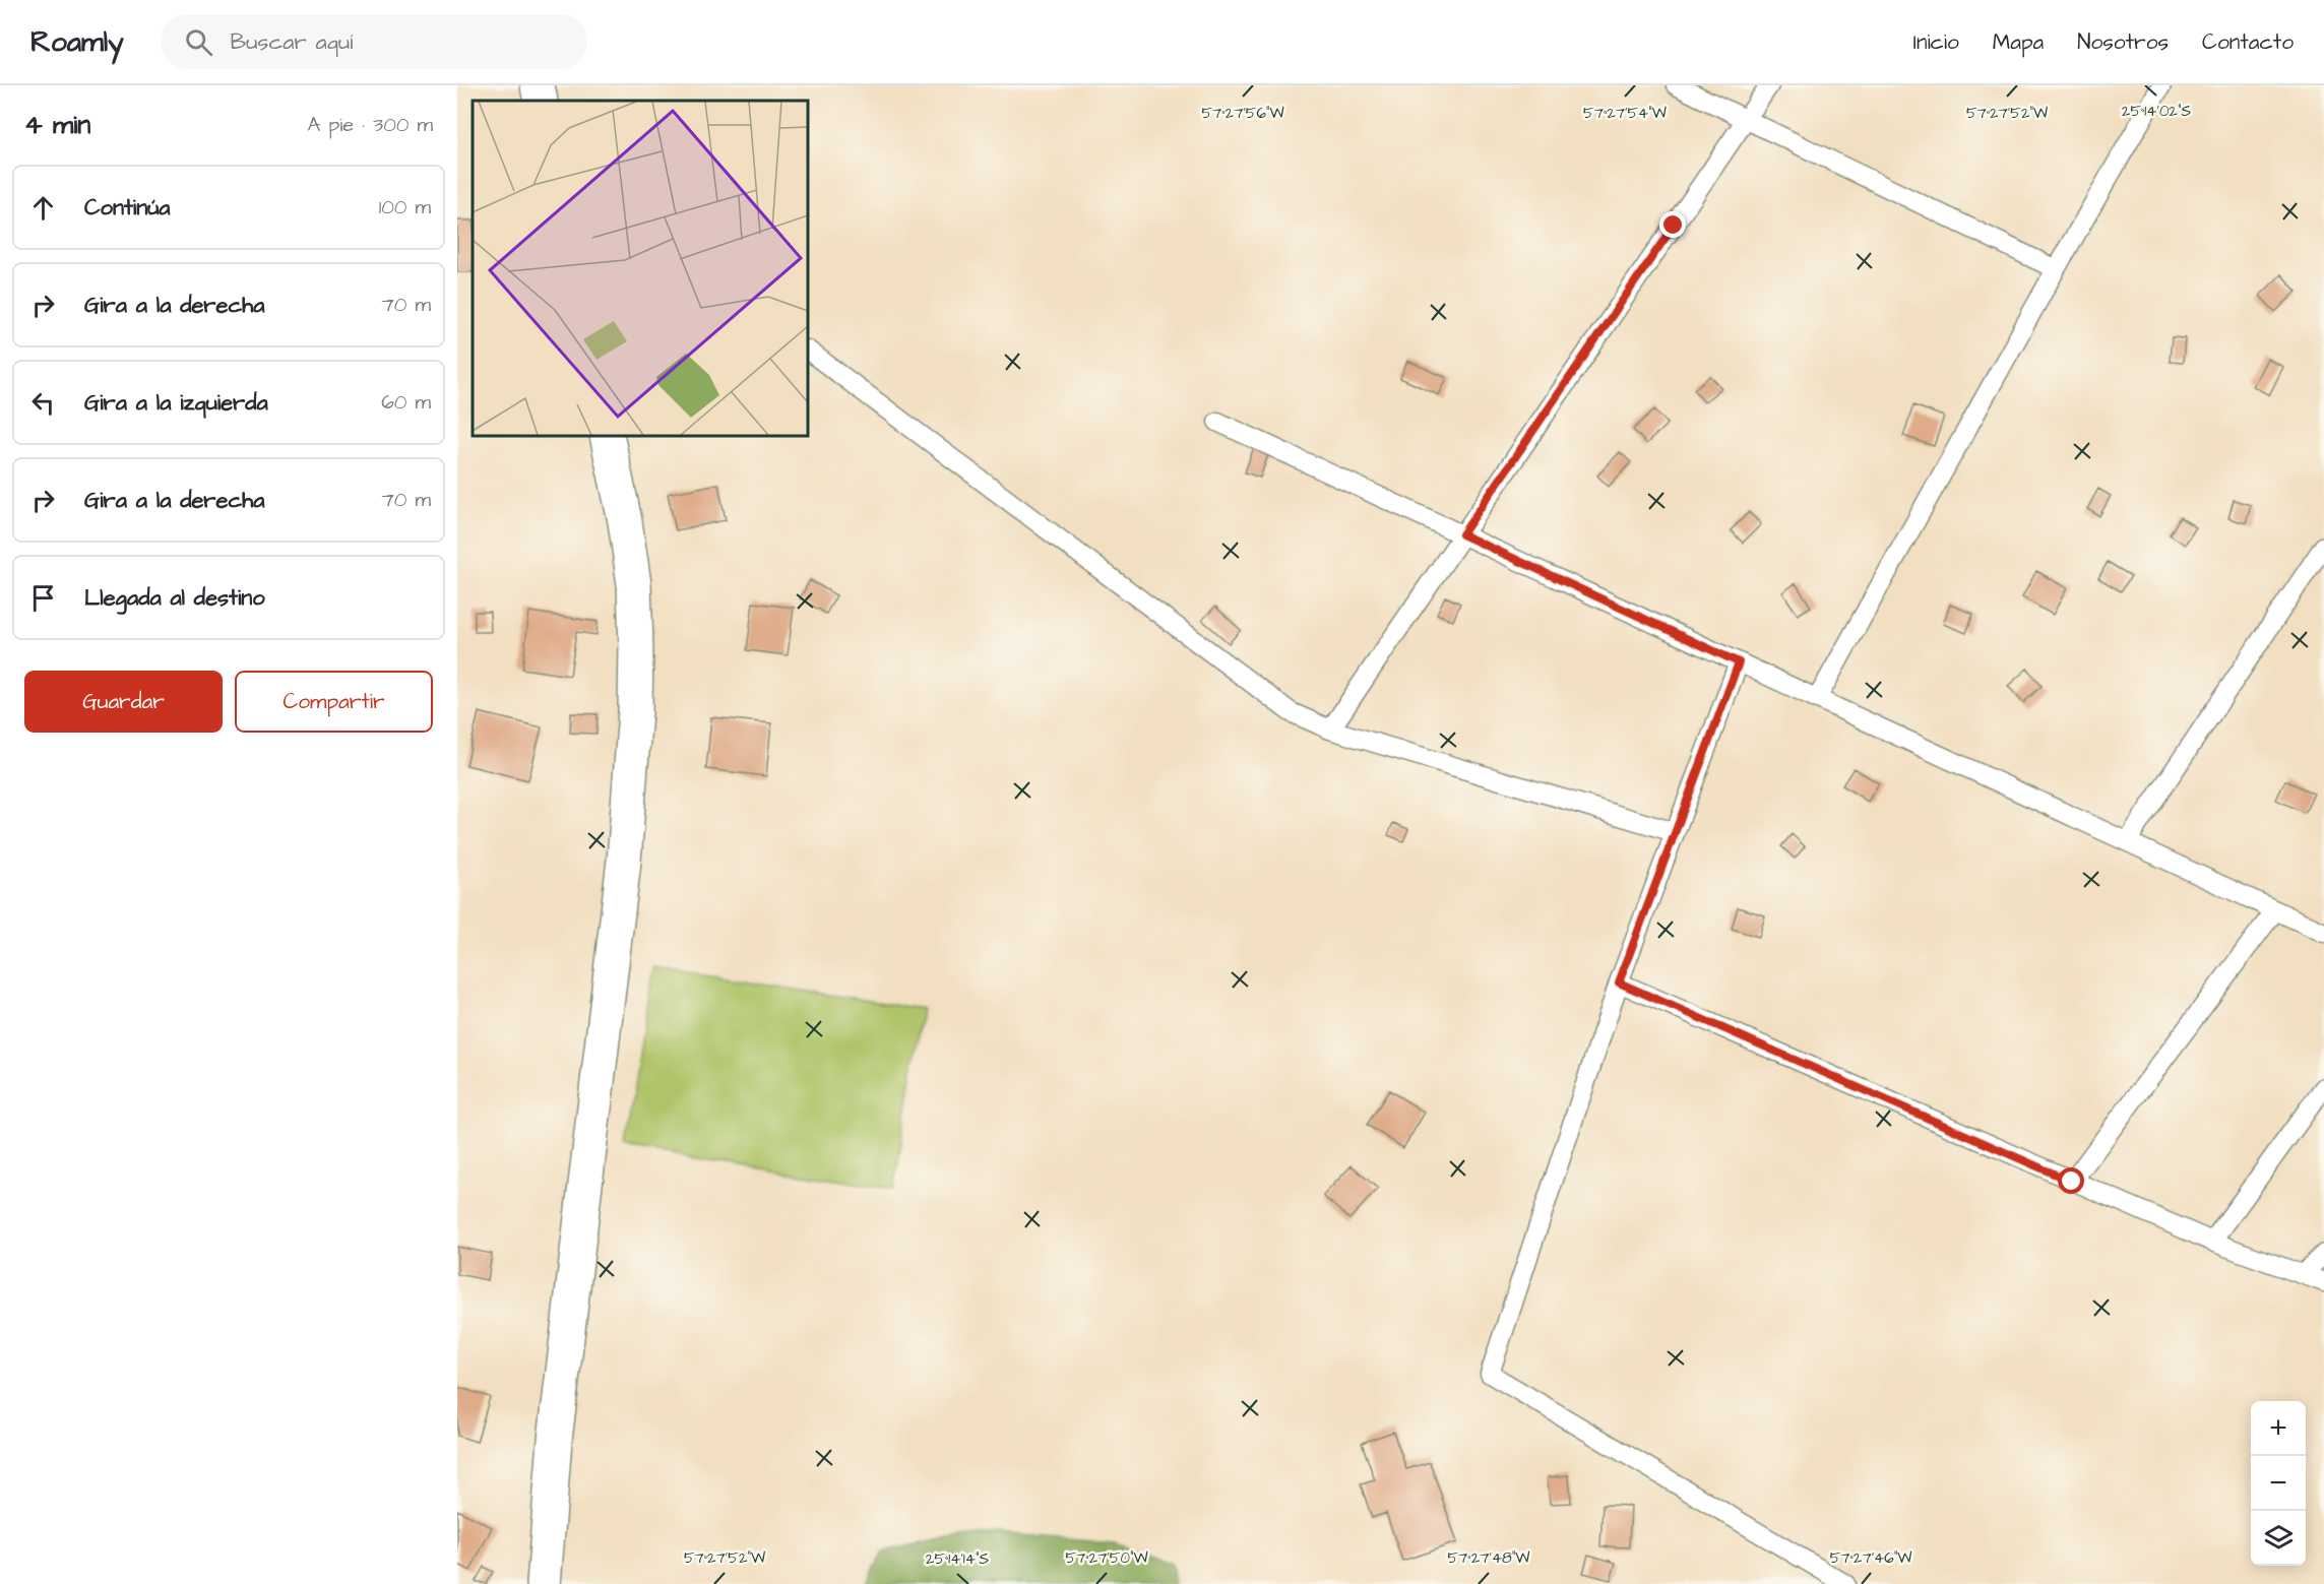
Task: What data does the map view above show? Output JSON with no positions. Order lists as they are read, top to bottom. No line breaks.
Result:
{"page":{"header":"Roamly","search":"Buscar aquí","nav":["Inicio","Mapa","Nosotros","Contacto"],"heading":["4 min","A pie · 300 m"],"list":[["Continúa","100 m"],["Gira a la derecha","70 m"],["Gira a la izquierda","60 m"],["Gira a la derecha","70 m"],"Llegada al destino"],"buttons":["Guardar","Compartir"],"map_buttons":["+","−"]},"coordinates":["25°14'02\"S","57°27'56\"W","57°27'54\"W","57°27'52\"W","57°27'50\"W","57°27'48\"W","57°27'46\"W","25°14'14\"S"]}
